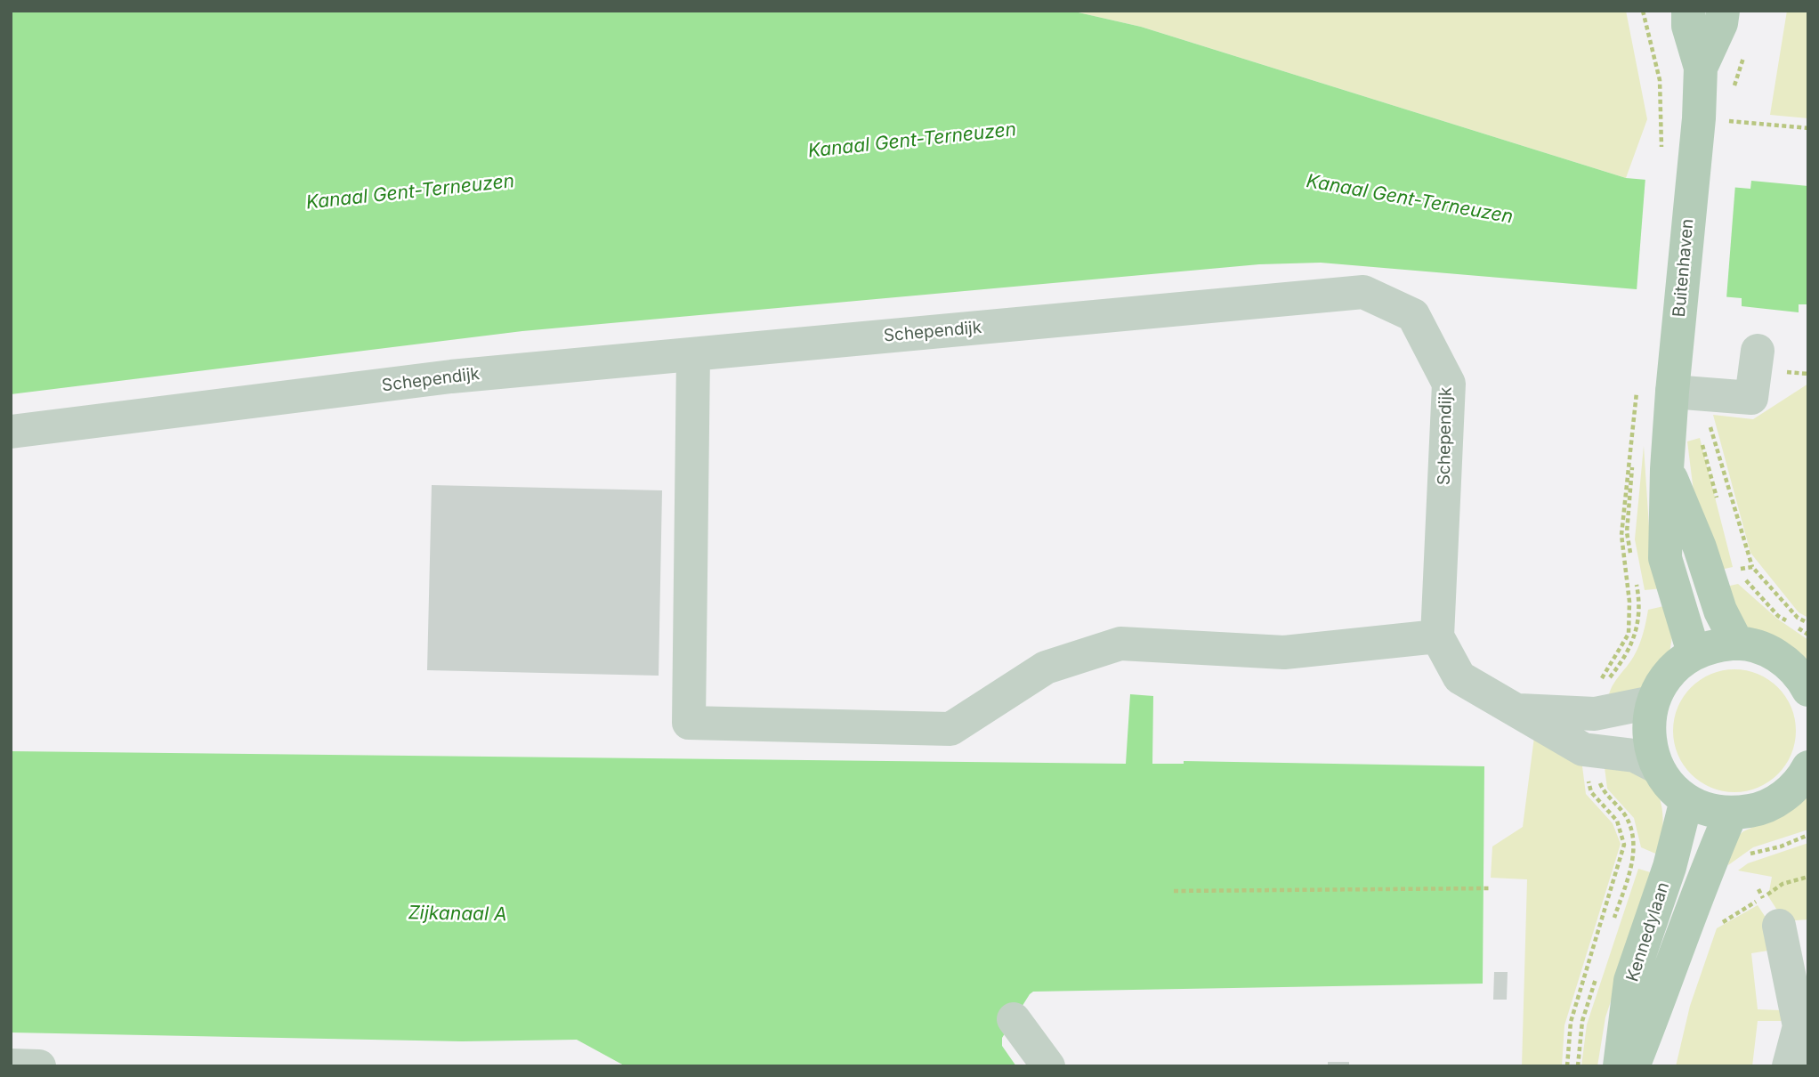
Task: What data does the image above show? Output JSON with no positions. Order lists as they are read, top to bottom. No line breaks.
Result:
{"streets":{"main road":["Buitenhaven","Kennedylaan"],"street":["Schependijk"]},"water":["Kanaal Gent-Terneuzen","Zijkanaal A"]}
